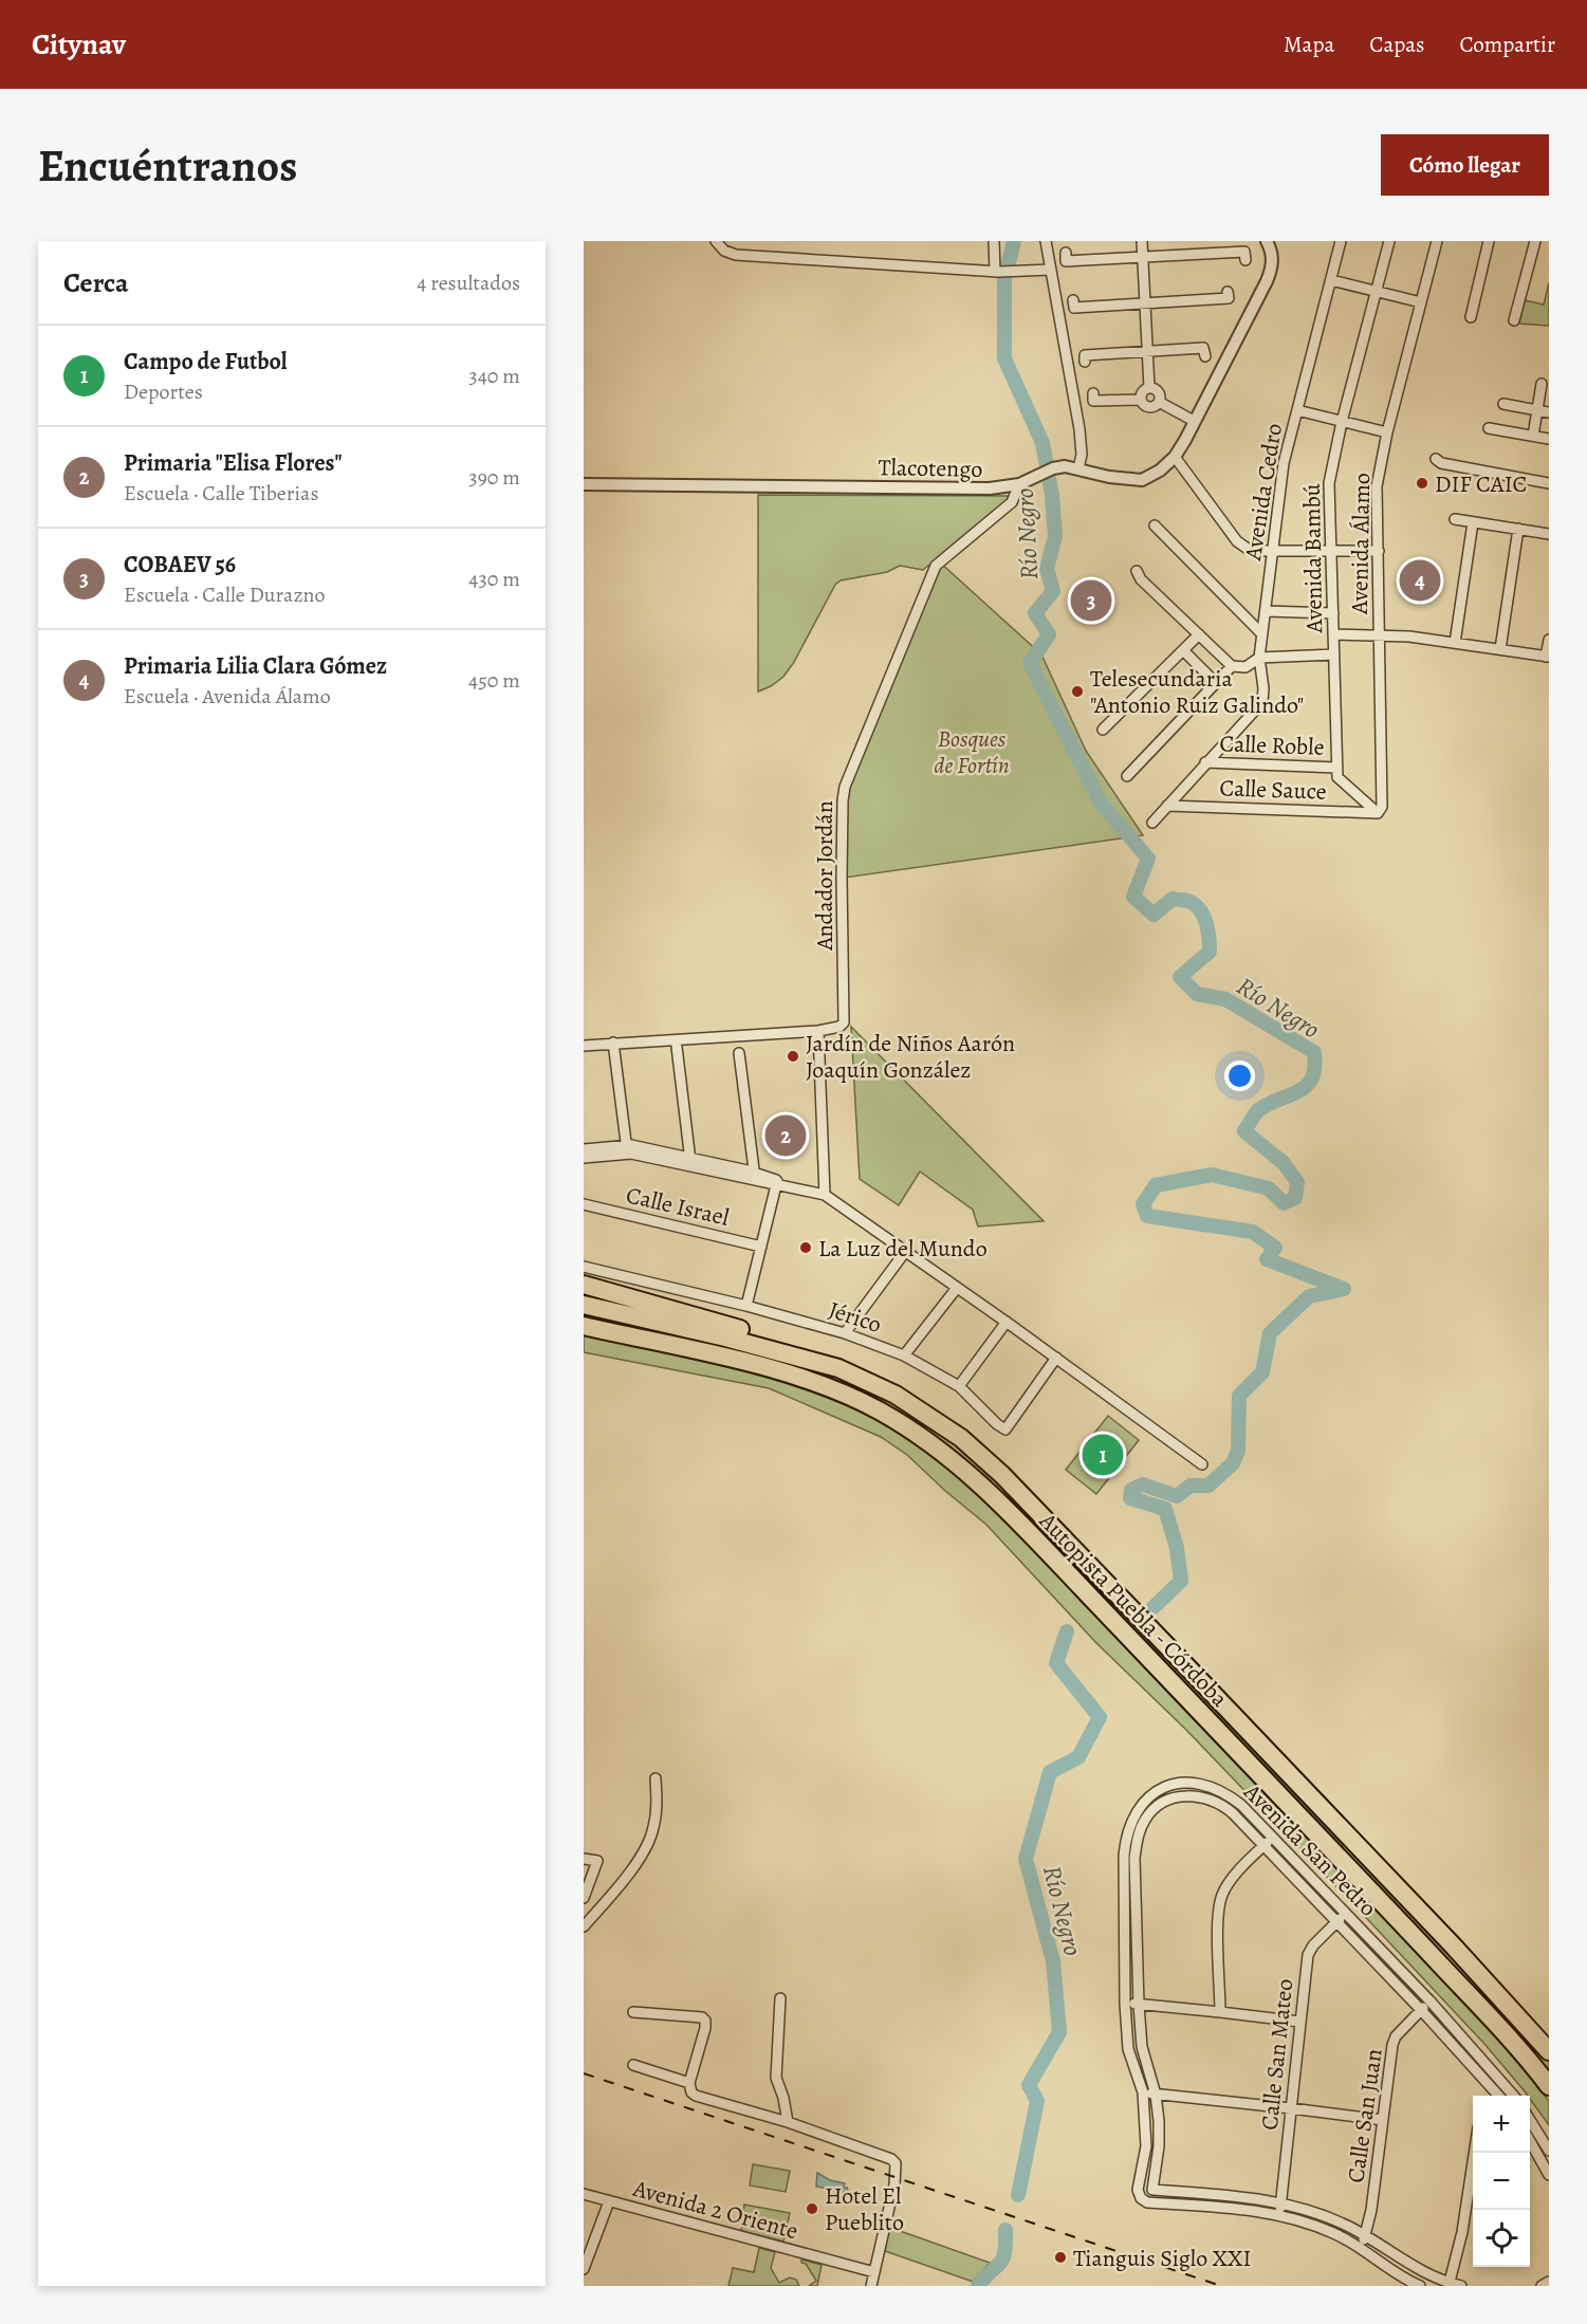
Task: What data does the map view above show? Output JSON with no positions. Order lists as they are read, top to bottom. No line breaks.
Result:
{"streets":{"highway":["Autopista Puebla - Córdoba"],"street":["Tlacotengo","Avenida Cedro","Avenida Álamo","Avenida Bambú","Calle Roble","Calle Sauce","Andador Jordán","Calle Israel","Jérico","Avenida San Pedro","Calle San Mateo","Calle San Juan","Avenida 2 Oriente"]},"crossings":[["Tlacotengo","Andador Jordán"],["Avenida Cedro","Calle Roble"],["Avenida Álamo","Calle Sauce"],["Avenida Bambú","Calle Roble"],["Avenida San Pedro","Calle San Mateo"],["Avenida San Pedro","Calle San Juan"]],"water":["Río Negro"],"parks":["Bosques de Fortín"],"places":["DIF CAIC","Telesecundaria \"Antonio Ruiz Galindo\"","Jardín de Niños Aarón Joaquín González","La Luz del Mundo","Hotel El Pueblito","Tianguis Siglo XXI"],"page":{"header":"Citynav","nav":["Mapa","Capas","Compartir"],"buttons":"Cómo llegar","title":"Encuéntranos","heading":["Cerca","4 resultados"],"list":[{"mark":"1","name":"Campo de Futbol","note":"Deportes","value":"340 m"},{"mark":"2","name":"Primaria \"Elisa Flores\"","note":"Escuela · Calle Tiberias","value":"390 m"},{"mark":"3","name":"COBAEV 56","note":"Escuela · Calle Durazno","value":"430 m"},{"mark":"4","name":"Primaria Lilia Clara Gómez","note":"Escuela · Avenida Álamo","value":"450 m"}],"pins":["4","3","2","1"],"map_buttons":["+","−"]}}
